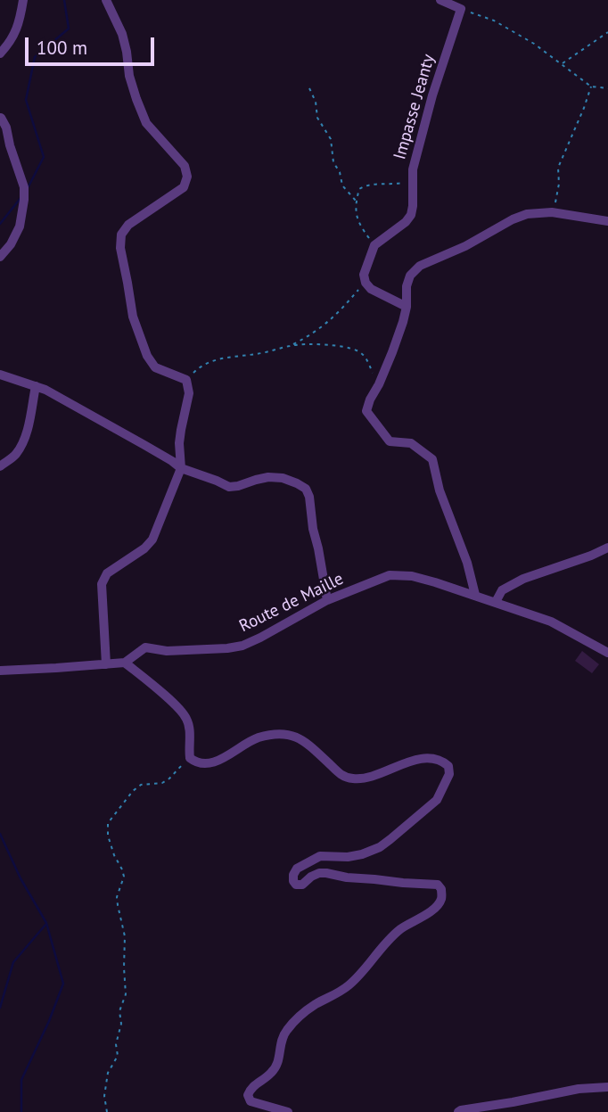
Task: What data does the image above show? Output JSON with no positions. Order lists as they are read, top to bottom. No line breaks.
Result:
{"streets":{"street":["Impasse Jeanty","Route de Maille"]},"scale_bar":"100 m"}
